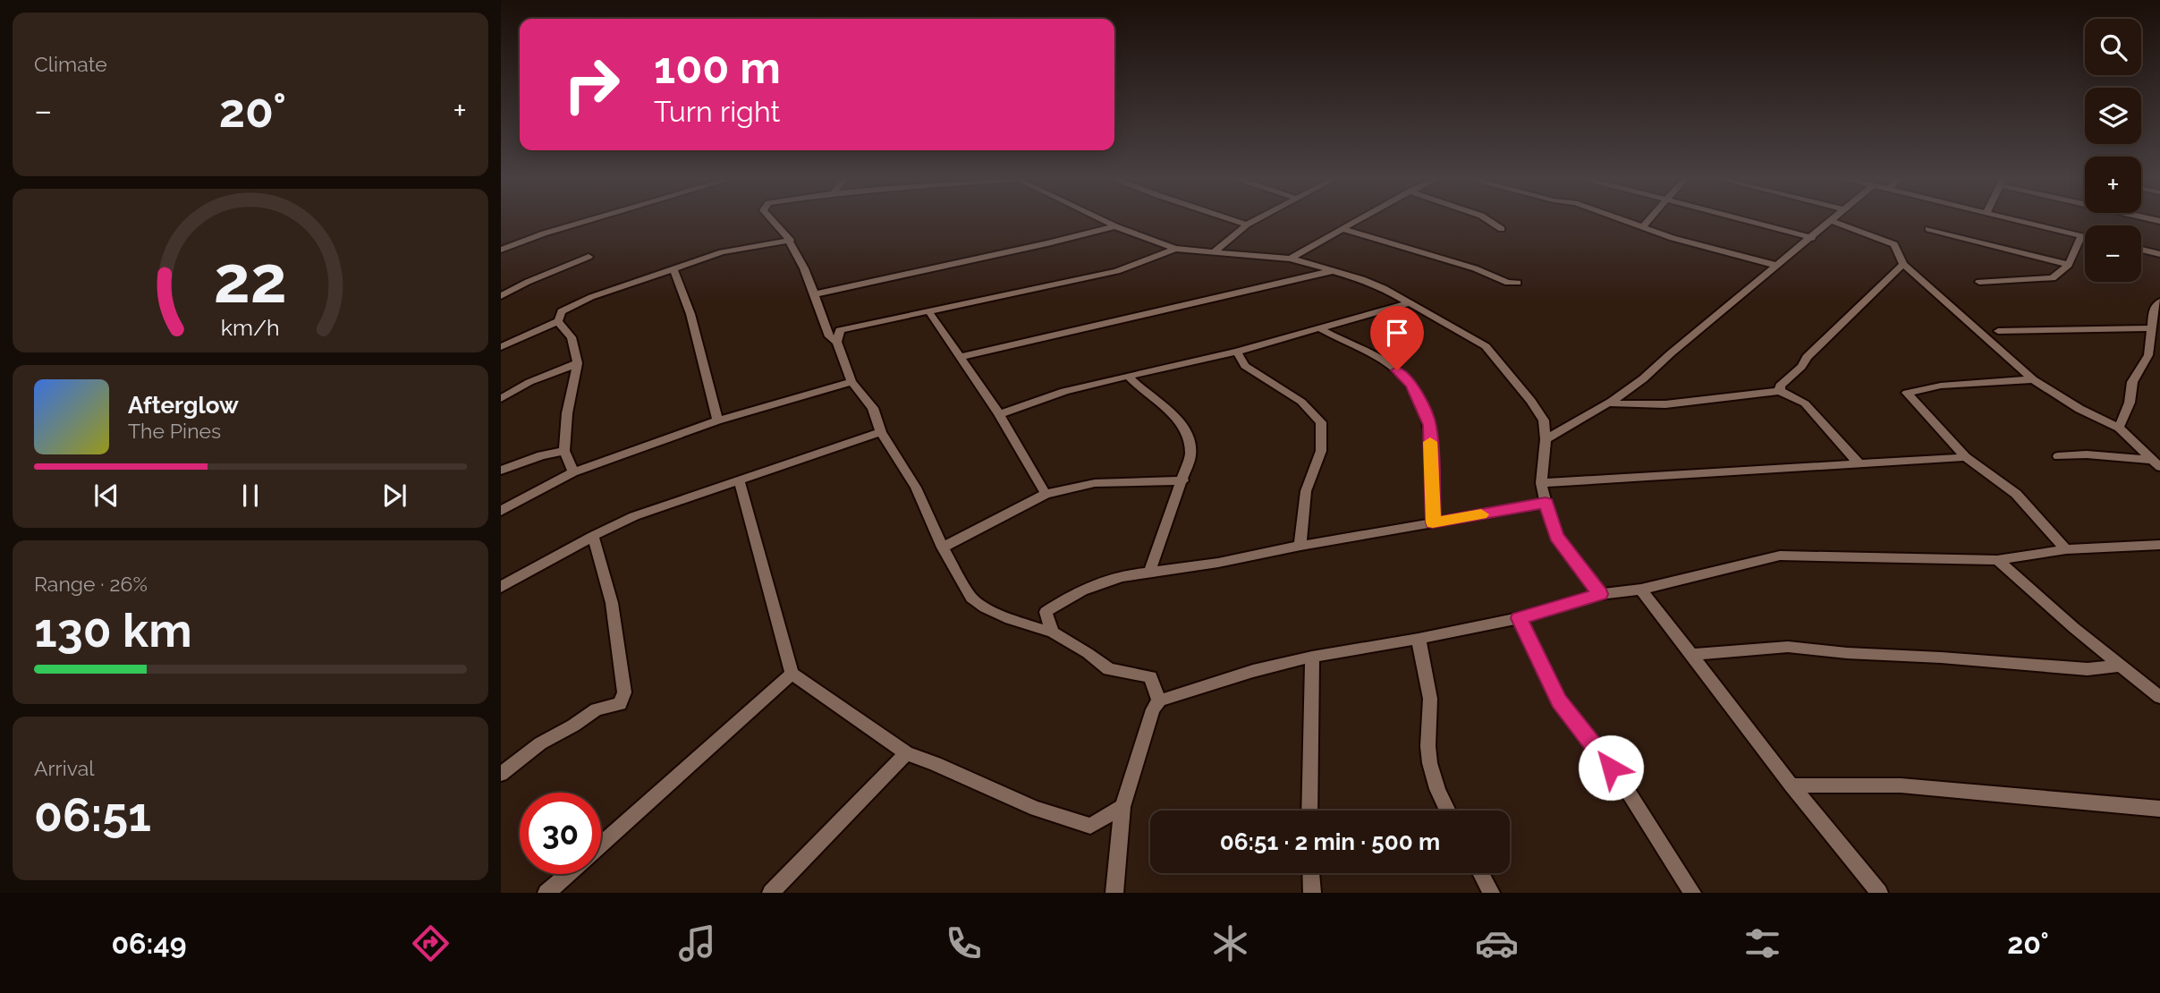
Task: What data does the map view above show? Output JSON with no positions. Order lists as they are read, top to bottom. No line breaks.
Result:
{"page":{"tile":["Climate",["Range · 26%","130 km"],["Arrival","06:51"]],"map_buttons":["+","−"],"turn":["100 m","Turn right"],"heat":["−","20°","+"],"song":["Afterglow","The Pines"],"limit":"30","trip":"06:51 · 2 min · 500 m","tabs":["06:49","20°"],"gauge":["22","km/h"]}}
